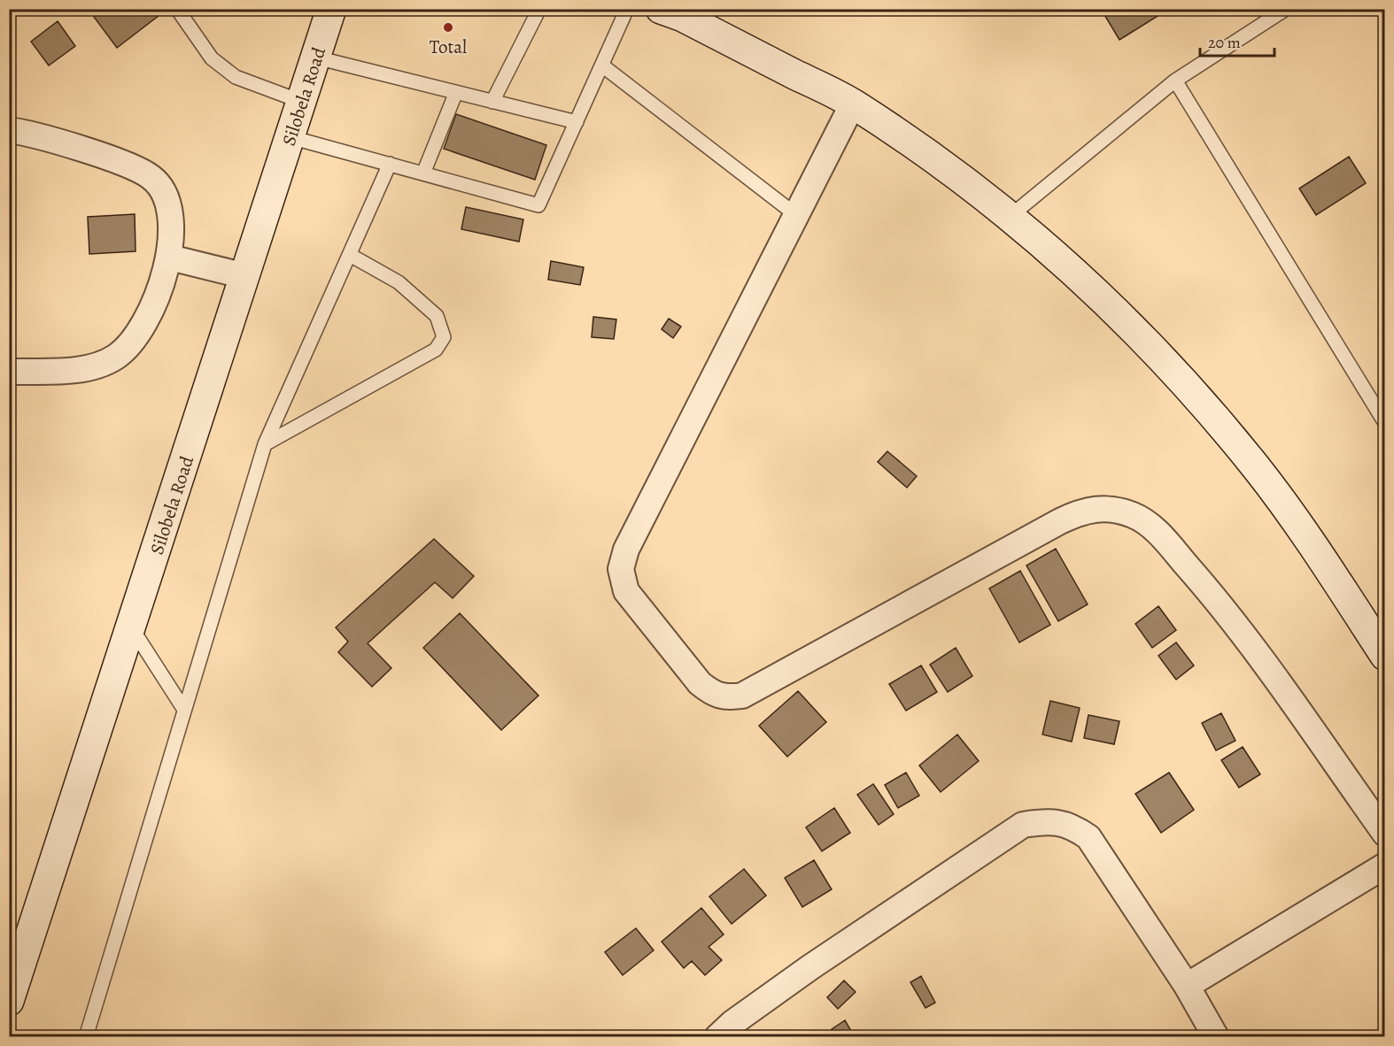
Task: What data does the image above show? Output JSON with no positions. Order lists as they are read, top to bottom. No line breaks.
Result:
{"streets":{"street":["Silobela Road"]},"places":["Total"],"scale_bar":"20 m"}
